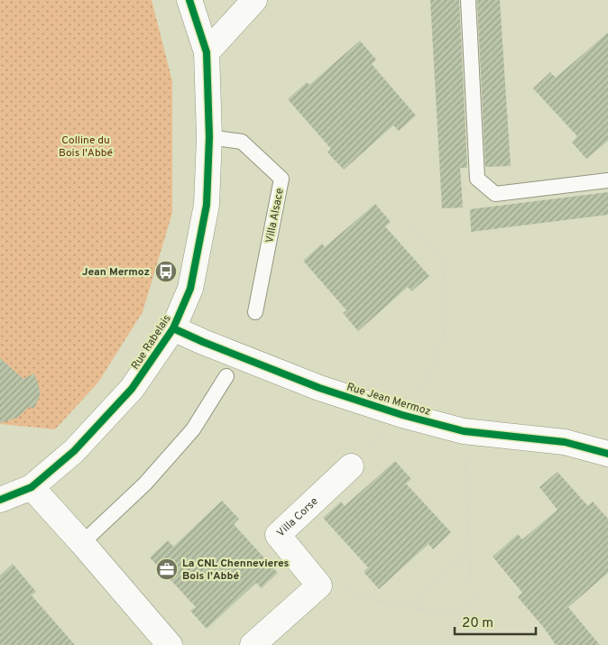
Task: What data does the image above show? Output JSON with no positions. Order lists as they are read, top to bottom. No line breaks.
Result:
{"streets":{"street":["Rue Rabelais","Rue Jean Mermoz","Villa Corse"],"lane":["Villa Alsace"]},"crossings":[["Villa Alsace","Rue Rabelais"],["Rue Rabelais","Rue Jean Mermoz"]],"parks":["Colline du Bois l'Abbé"],"places":{"bus stop":["Jean Mermoz"],"office":["La CNL Chennevieres Bois l'Abbé"]},"scale_bar":"20 m"}
